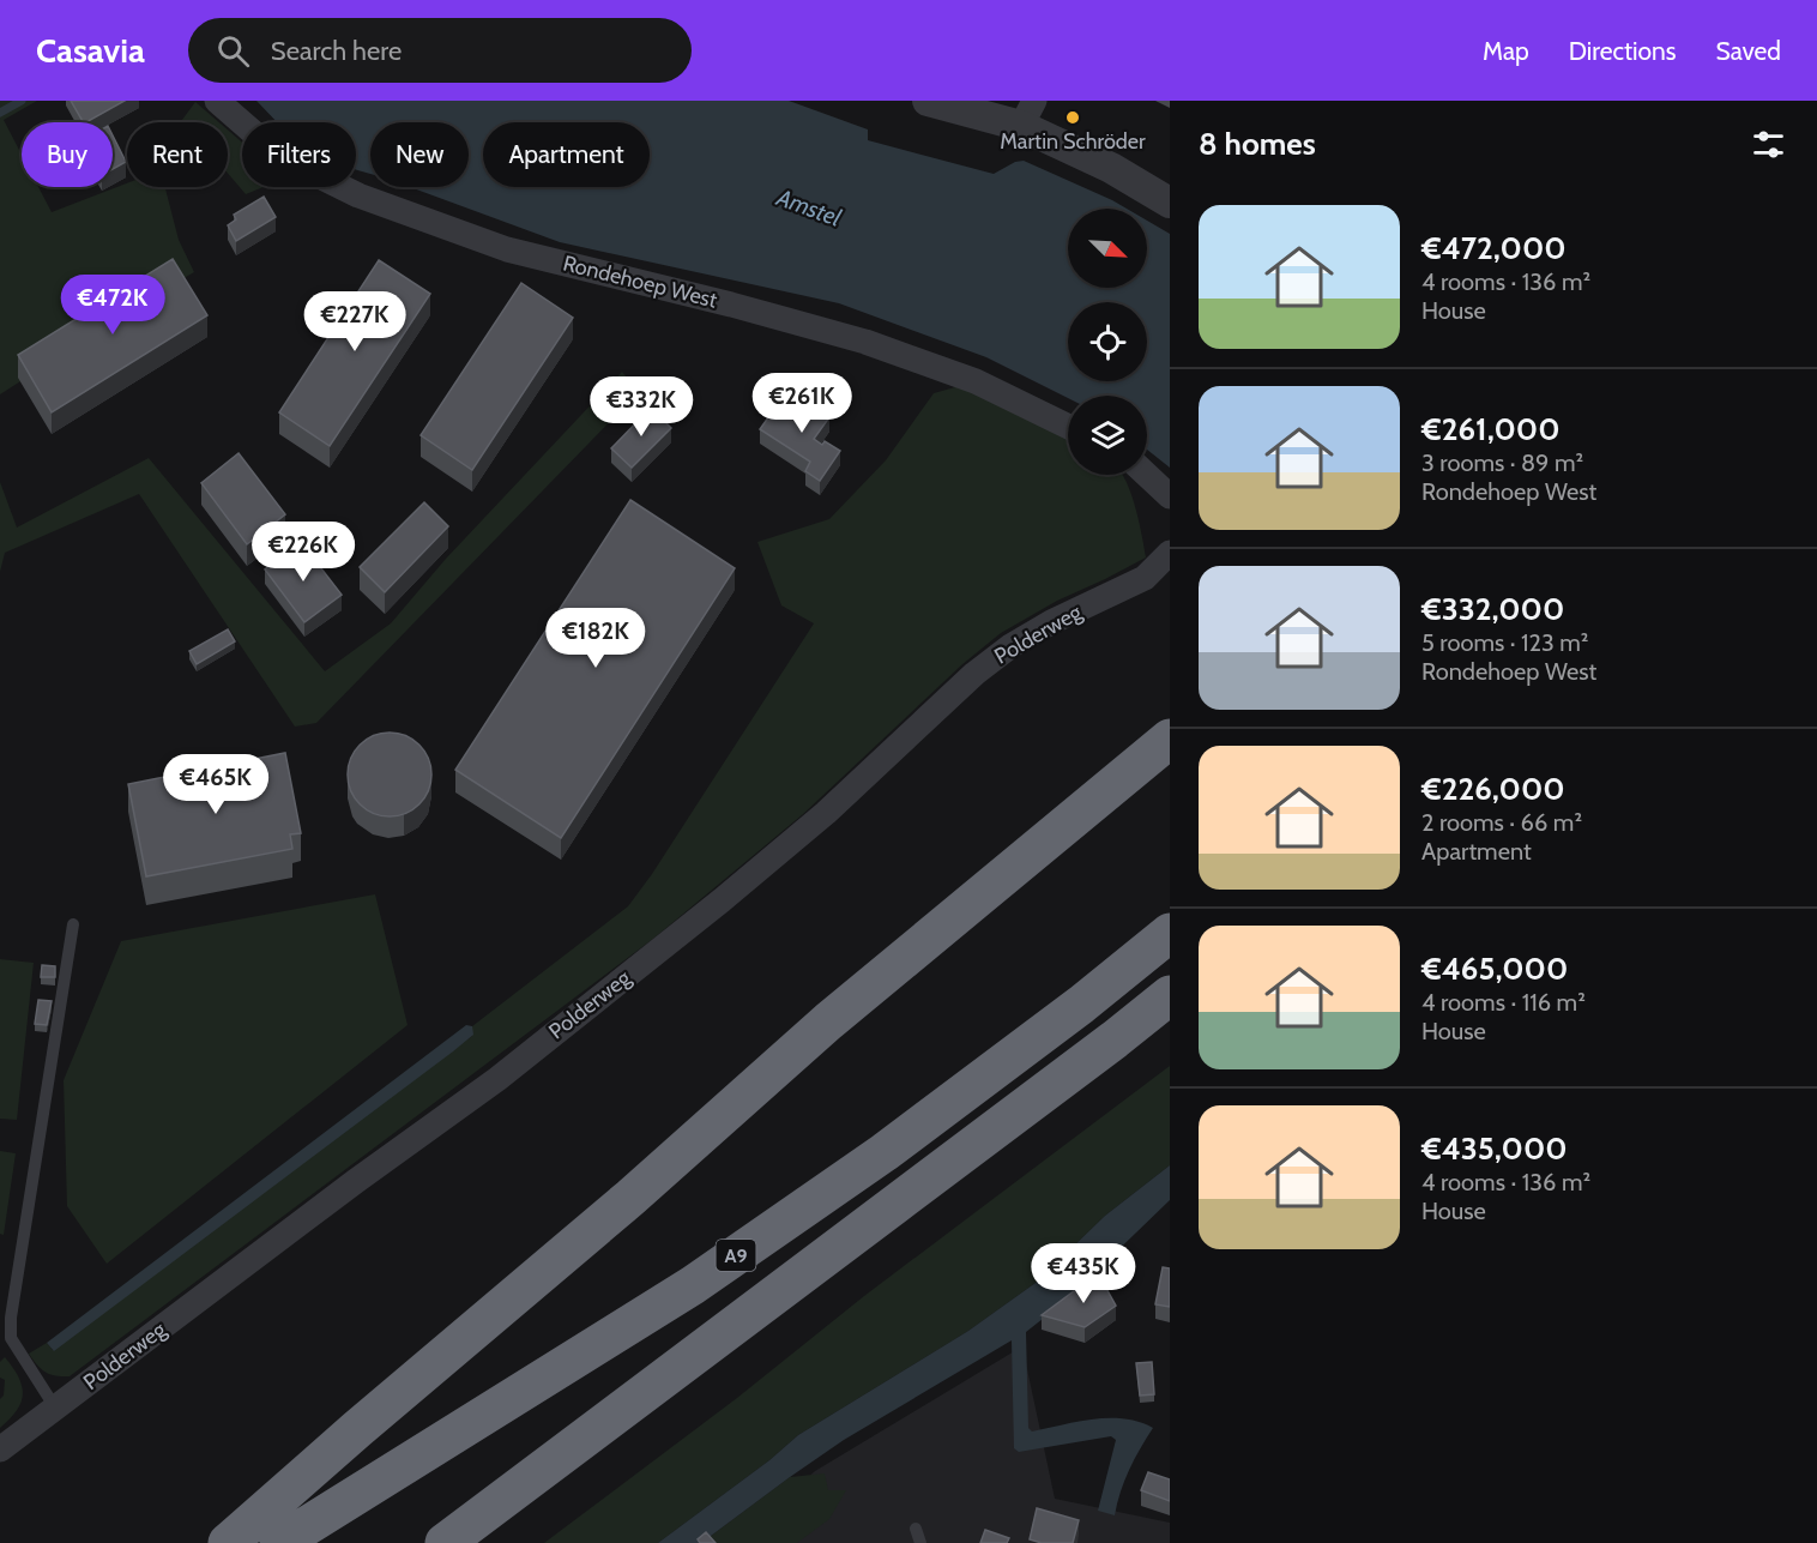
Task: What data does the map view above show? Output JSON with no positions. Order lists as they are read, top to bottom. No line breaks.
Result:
{"streets":{"highway":["A9"],"street":["Rondehoep West","Polderweg"]},"water":["Amstel"],"places":["Martin Schröder"],"north":"bottom right","page":{"header":"Casavia","search":"Search here","nav":["Map","Directions","Saved"],"heading":"8 homes","chip":["Buy","Rent","Filters","New","Apartment"],"list":[{"name":"€472,000","note":"4 rooms · 136 m² · House"},{"name":"€261,000","note":"3 rooms · 89 m² · Rondehoep West"},{"name":"€332,000","note":"5 rooms · 123 m² · Rondehoep West"},{"name":"€226,000","note":"2 rooms · 66 m² · Apartment"},{"name":"€465,000","note":"4 rooms · 116 m² · House"},{"name":"€435,000","note":"4 rooms · 136 m² · House"}],"price":["€472K","€227K","€261K","€332K","€226K","€182K","€465K","€435K"]}}
